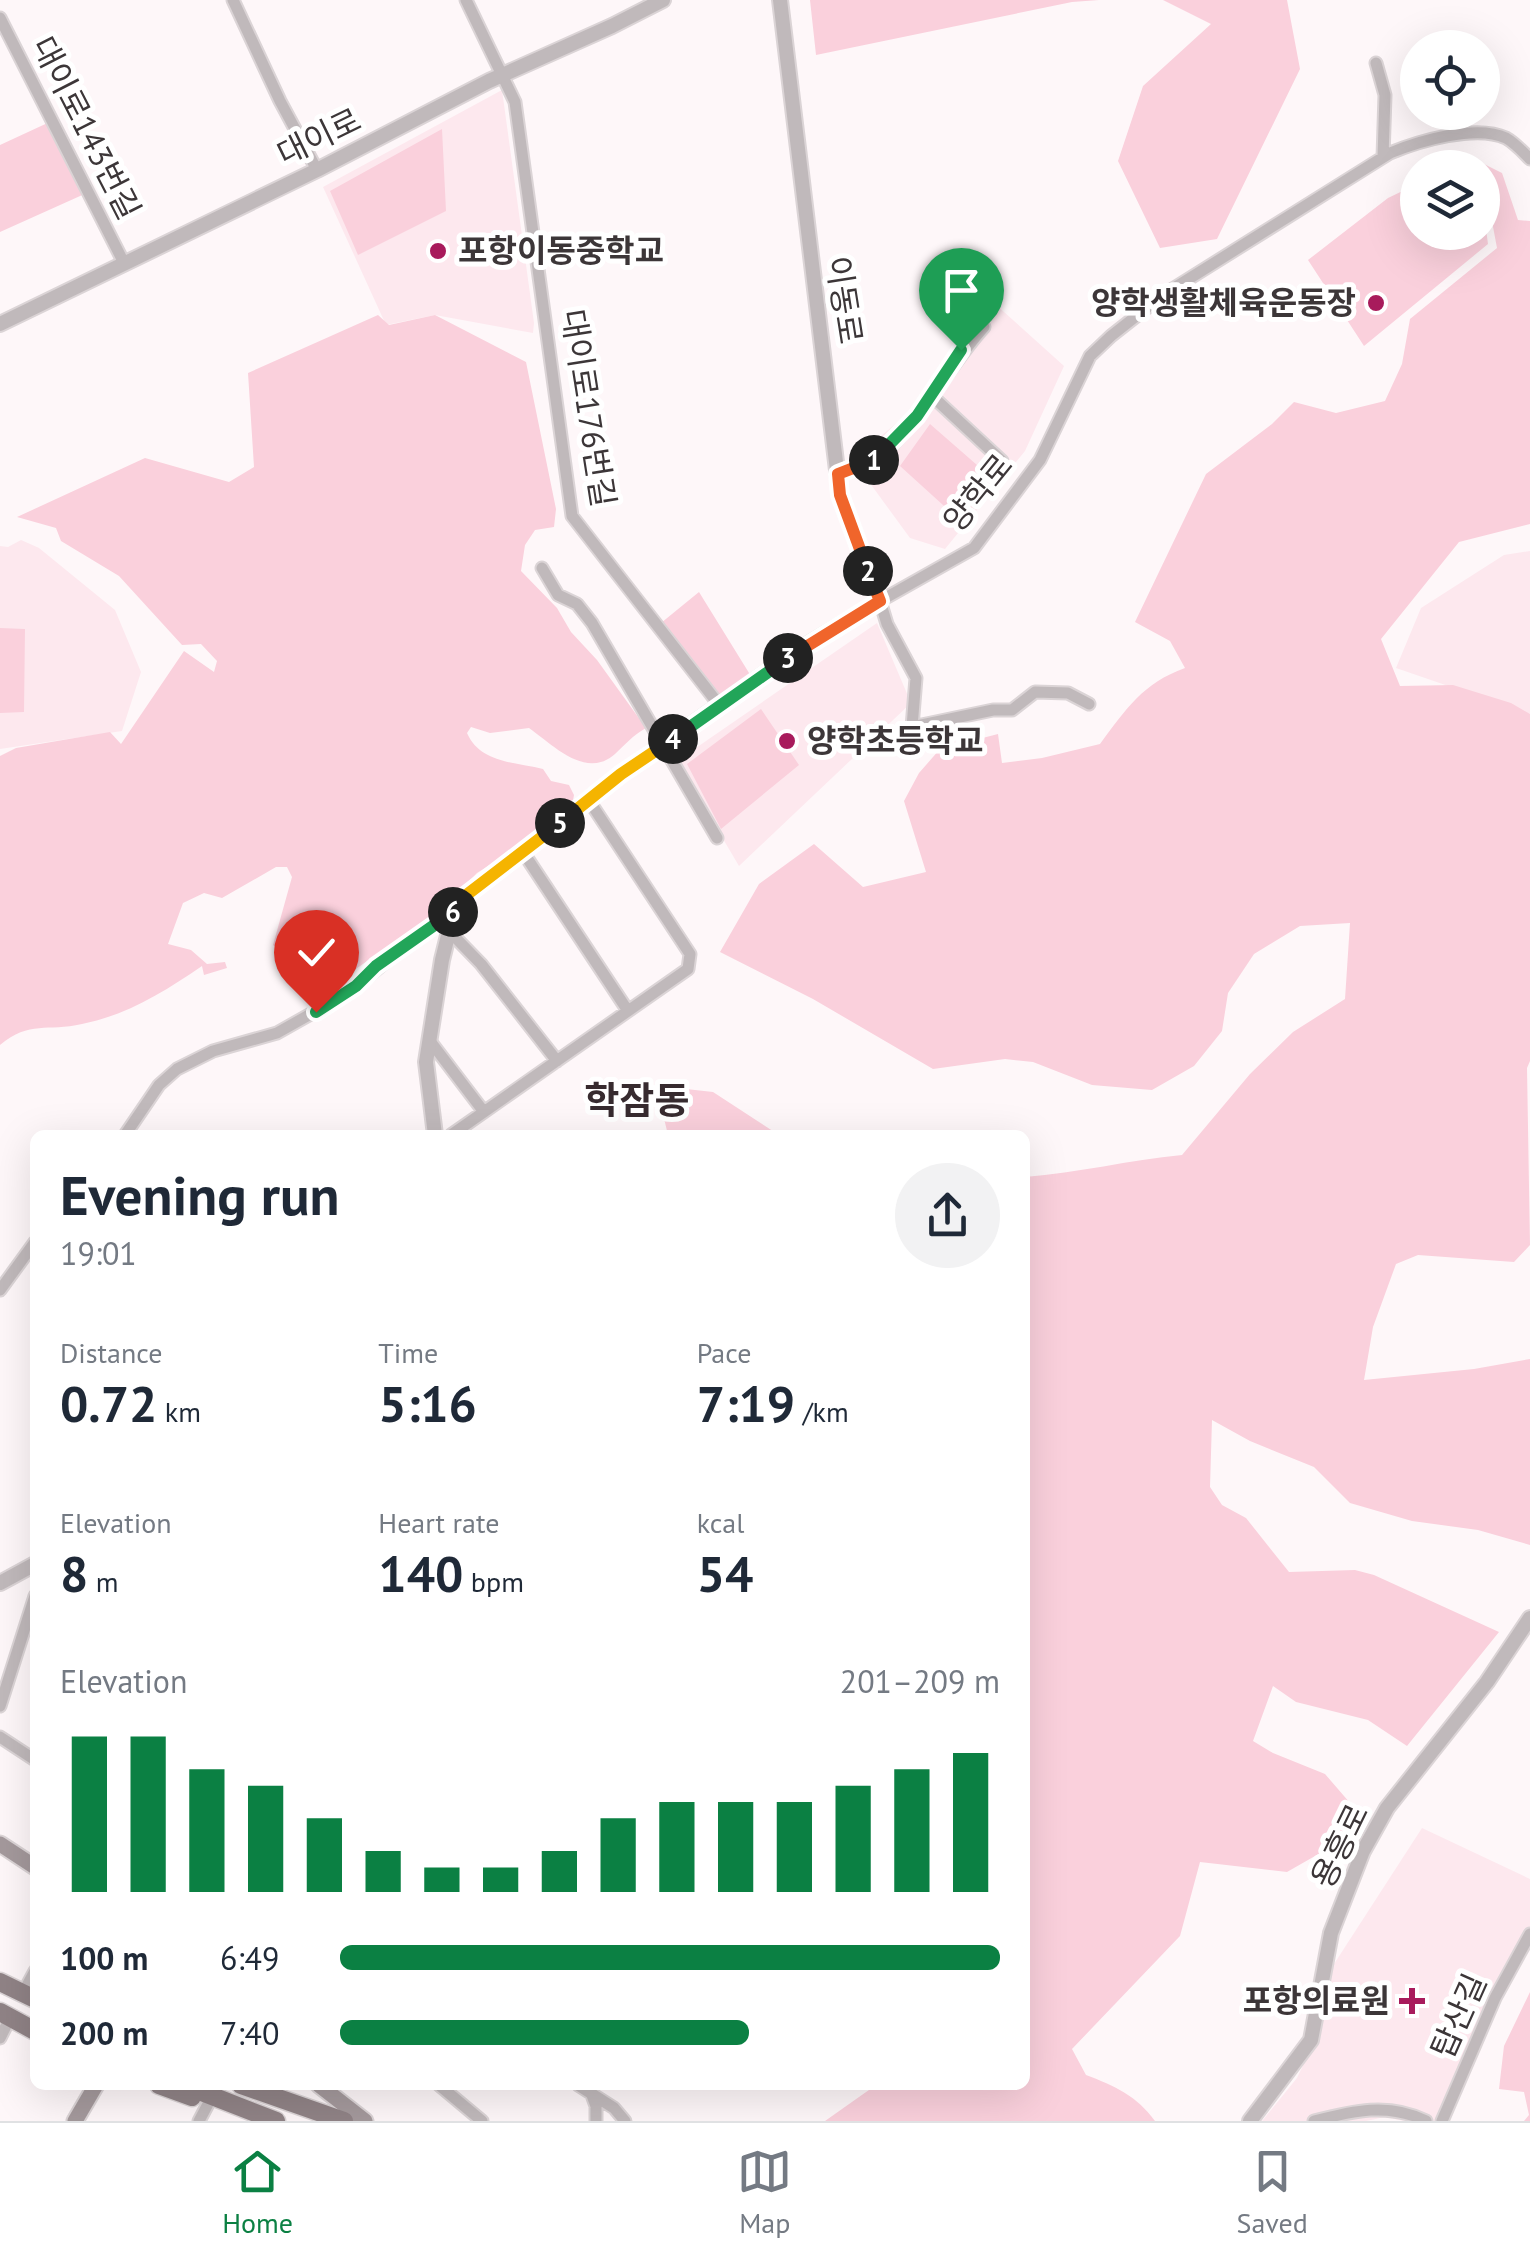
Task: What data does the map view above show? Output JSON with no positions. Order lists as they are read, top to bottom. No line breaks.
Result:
{"streets":{"street":["대이로143번길","대이로","이동로","대이로176번길","양학로","용흥로","탑산길"]},"crossings":[["대이로143번길","대이로"],["대이로","대이로176번길"],["이동로","양학로"],["대이로176번길","양학로"]],"districts":["학잠동"],"places":{"other":["포항이동중학교","양학생활체육운동장","양학초등학교"],"health":["포항의료원"]},"page":{"pins":["1","2","3","4","5","6"],"heading":["Evening run","19:01"],"stats":[["Distance","0.72 km"],["Time","5:16"],["Pace","7:19 /km"],["Elevation","8 m"],["Heart rate","140 bpm"],["kcal","54"]],"chart":["Elevation","201–209 m"],"list":[{"name":"100 m","note":"6:49"},{"name":"200 m","note":"7:40"}],"tabs":["Home","Map","Saved"]}}
